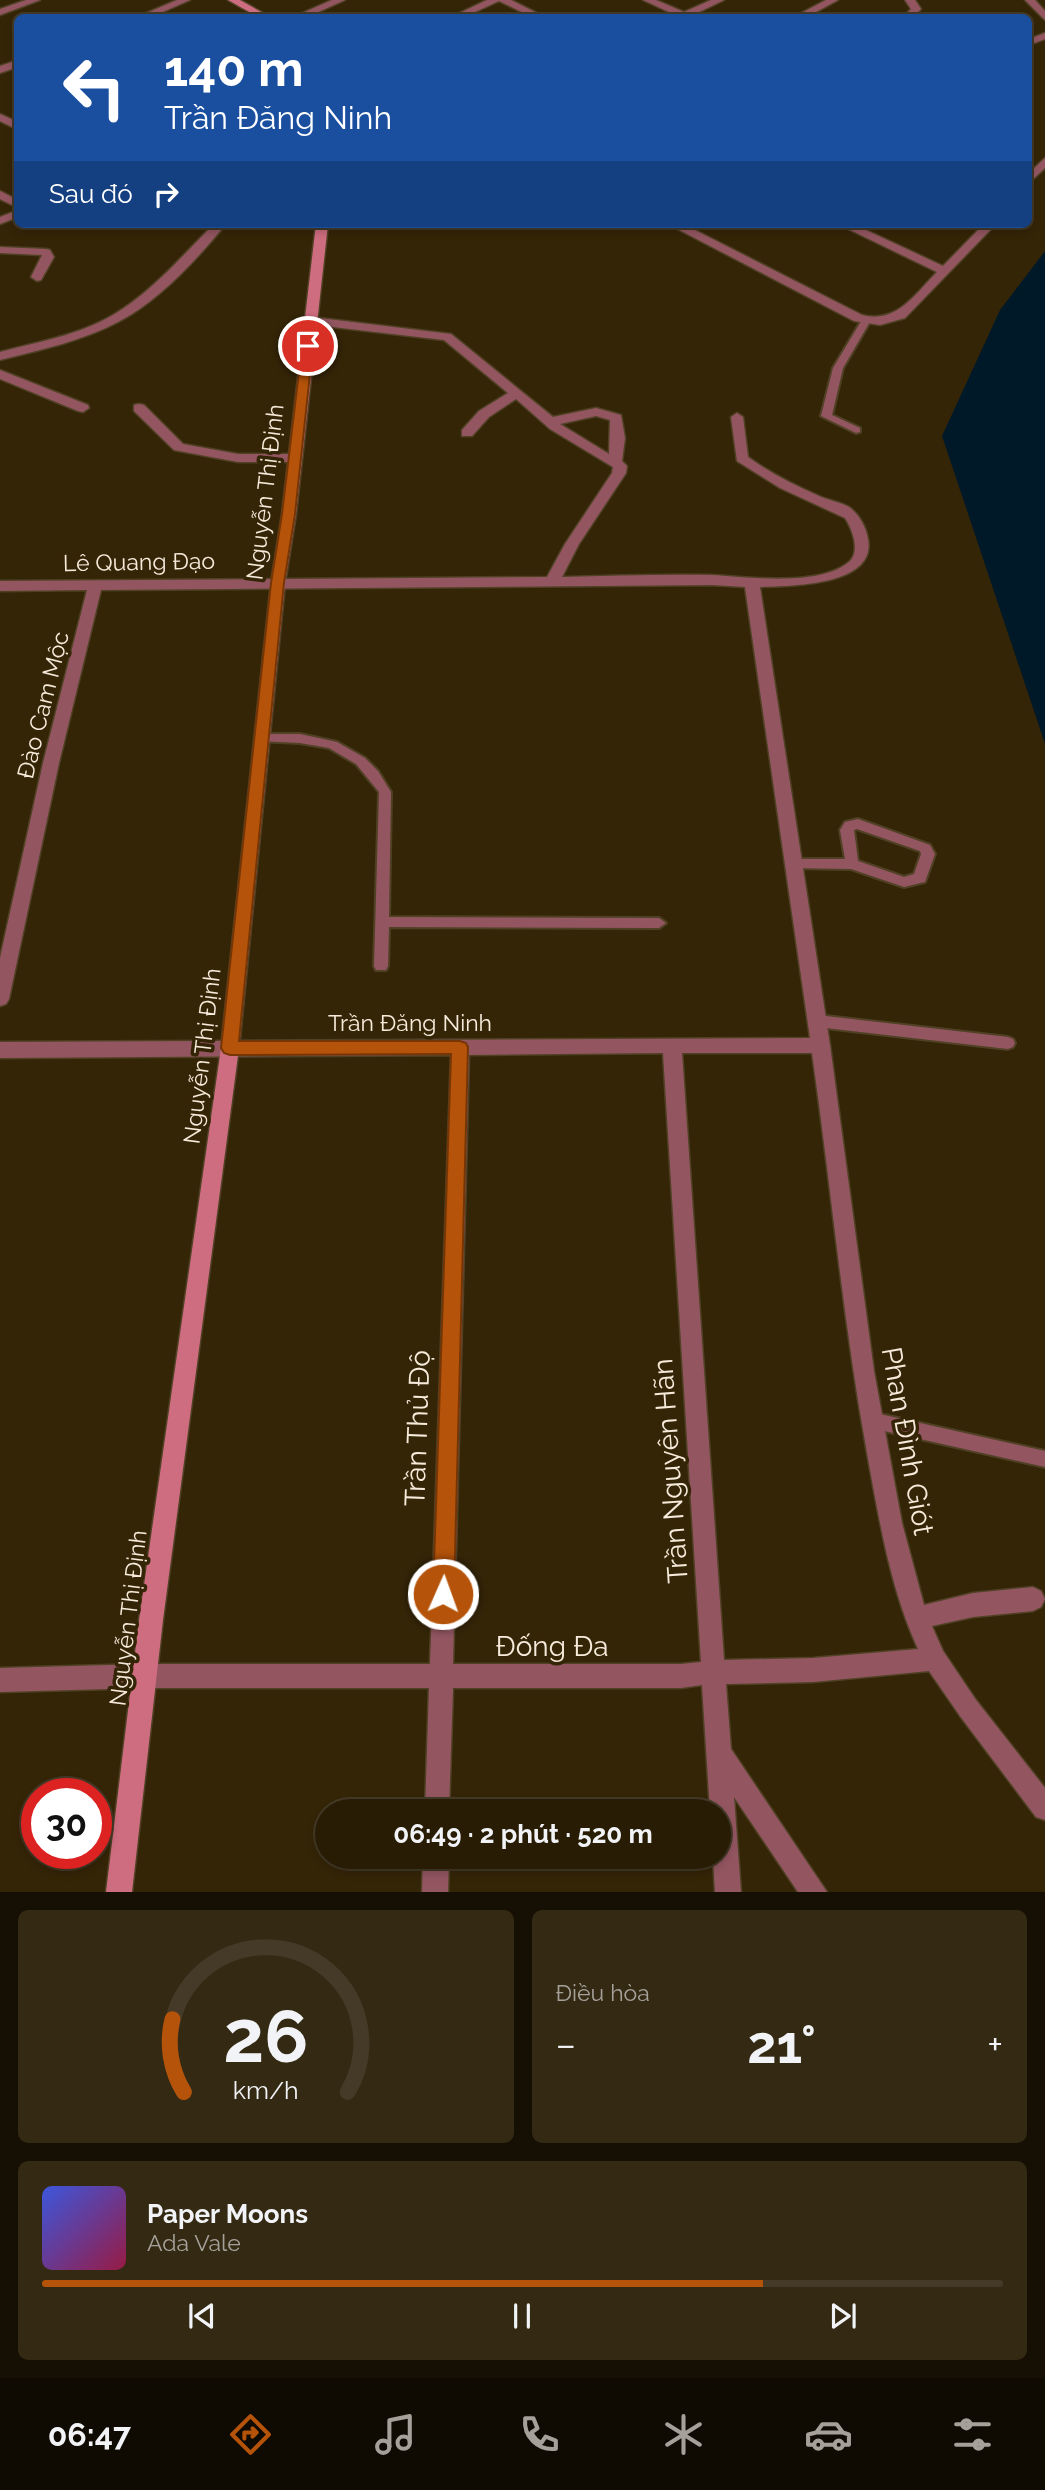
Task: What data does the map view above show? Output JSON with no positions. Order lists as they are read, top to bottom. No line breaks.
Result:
{"streets":{"street":["Nguyễn Thị Định","Lê Quang Đạo","Đào Cam Mộc","Trần Đăng Ninh","Trần Thủ Độ","Phan Đình Giót","Trần Nguyên Hãn","Đống Đa"]},"crossings":[["Nguyễn Thị Định","Lê Quang Đạo"],["Nguyễn Thị Định","Trần Đăng Ninh"],["Nguyễn Thị Định","Đống Đa"],["Lê Quang Đạo","Đào Cam Mộc"],["Lê Quang Đạo","Phan Đình Giót"],["Trần Đăng Ninh","Trần Thủ Độ"],["Trần Đăng Ninh","Phan Đình Giót"],["Trần Đăng Ninh","Trần Nguyên Hãn"],["Trần Thủ Độ","Đống Đa"],["Phan Đình Giót","Đống Đa"],["Trần Nguyên Hãn","Đống Đa"]],"page":{"turn":["140 m","Trần Đăng Ninh"],"then":"Sau đó","limit":"30","trip":"06:49 · 2 phút · 520 m","tile":"Điều hòa","heat":["−","21°","+"],"song":["Paper Moons","Ada Vale"],"tabs":"06:47","gauge":["26","km/h"]}}
